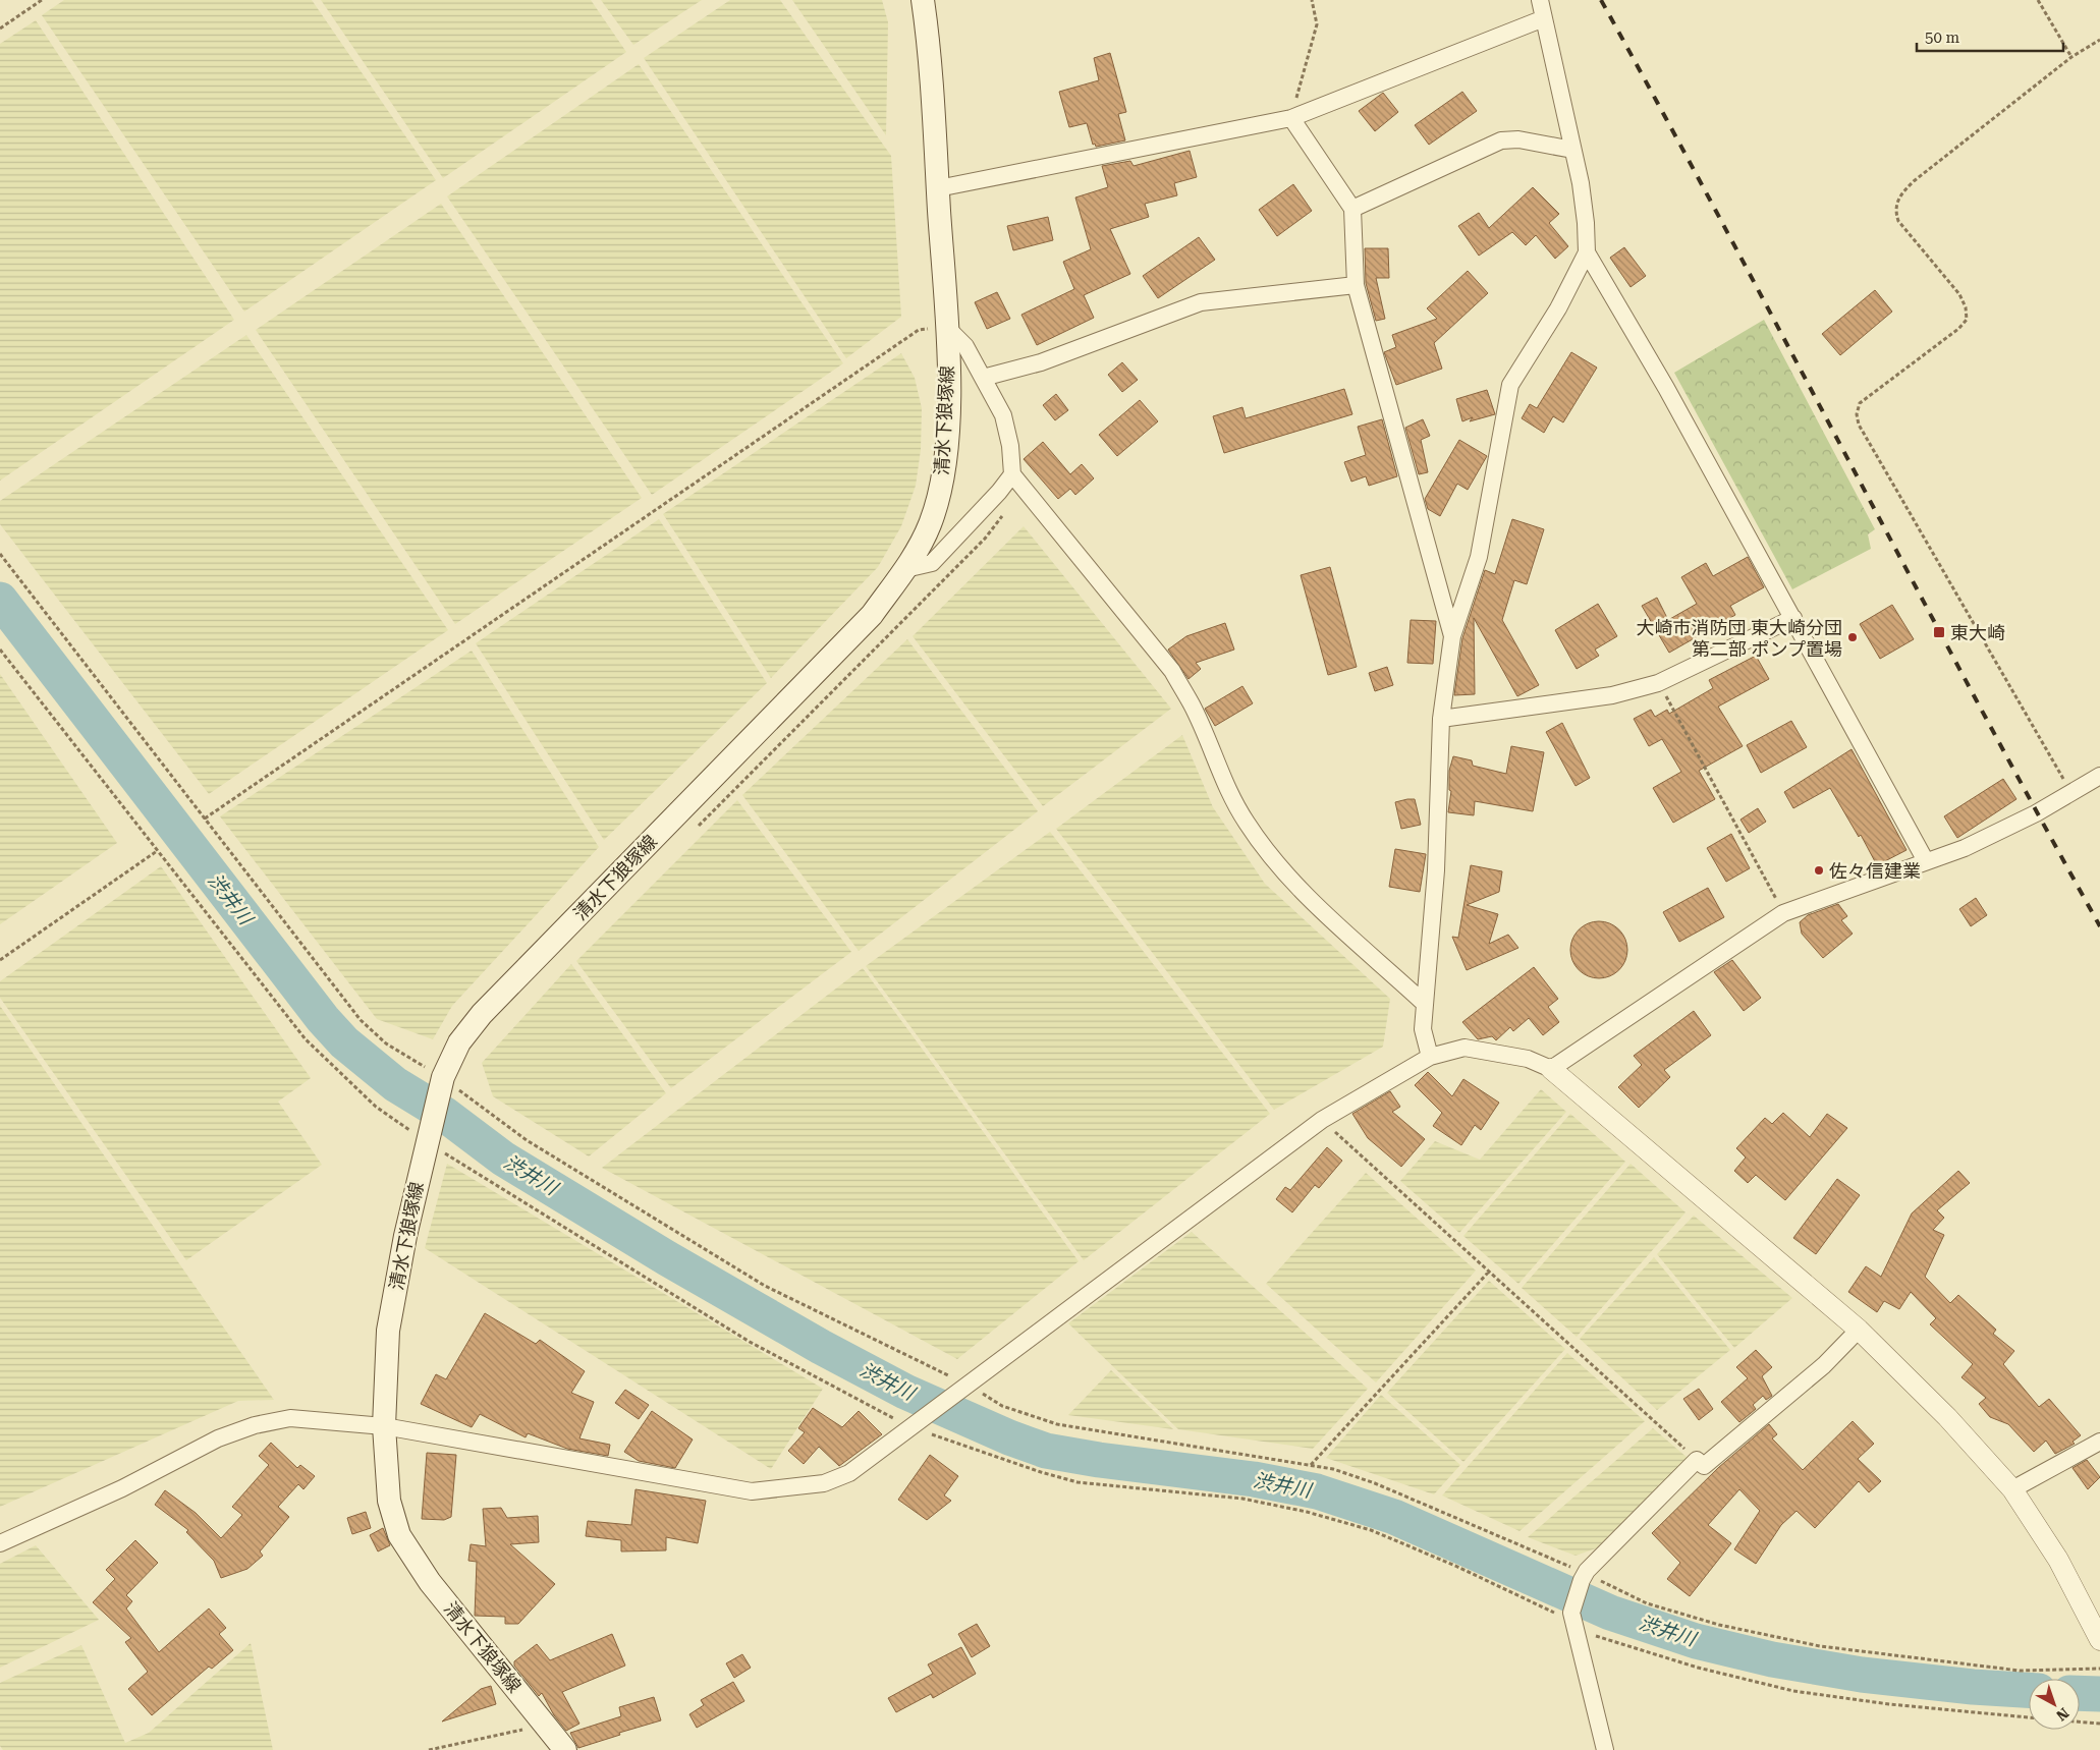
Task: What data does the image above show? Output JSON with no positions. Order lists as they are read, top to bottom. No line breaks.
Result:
{"streets":{"main road":["清水下狼塚線"]},"water":["渋井川"],"places":{"transit":["東大崎"],"other":["大崎市消防団 東大崎分団 第二部 ポンプ置場","佐々信建業"]},"scale_bar":"50 m","north":"bottom right"}
